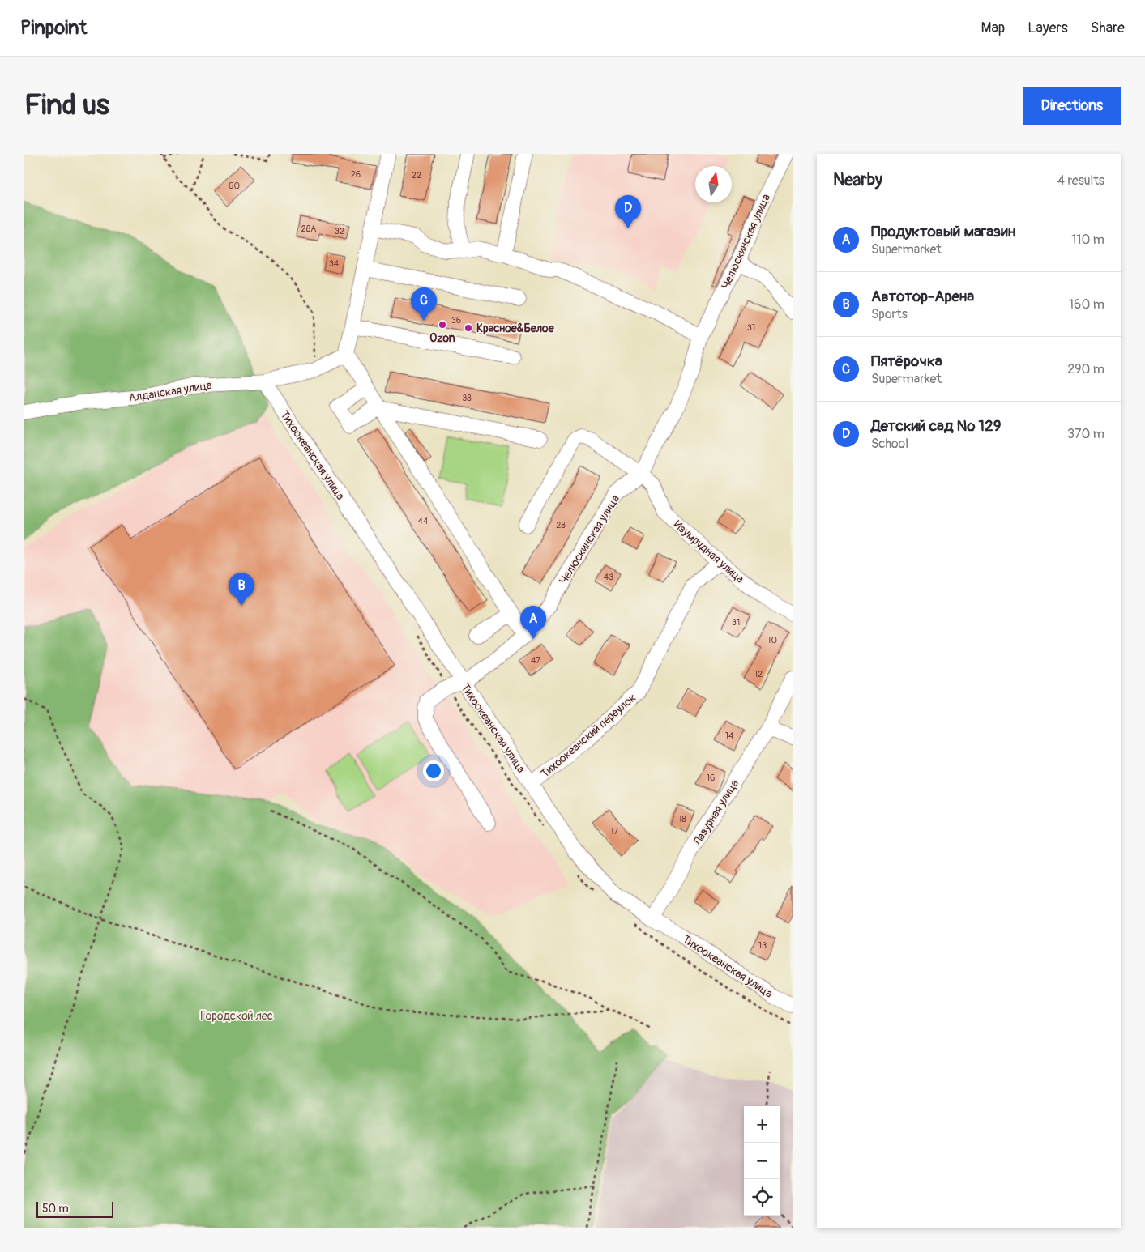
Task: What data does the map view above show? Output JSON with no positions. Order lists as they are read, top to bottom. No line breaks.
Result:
{"streets":{"street":["Челюскинская улица","Алданская улица","Тихоокеанская улица","Изумрудная улица","Тихоокеанский переулок","Лазурная улица"]},"crossings":[["Челюскинская улица","Тихоокеанская улица"],["Челюскинская улица","Изумрудная улица"],["Алданская улица","Тихоокеанская улица"],["Тихоокеанская улица","Тихоокеанский переулок"],["Тихоокеанская улица","Лазурная улица"],["Изумрудная улица","Тихоокеанский переулок"]],"parks":["Городской лес"],"places":["Ozon","Красное&Белое"],"house_numbers":["26","22","60","28А","32","34","36","31","38","44","28","43","31","10","47","12","14","16","18","17","13"],"scale_bar":"50 m","north":"top","page":{"header":"Pinpoint","nav":["Map","Layers","Share"],"buttons":"Directions","title":"Find us","heading":["Nearby","4 results"],"pins":["D","C","B","A"],"list":[{"mark":"A","name":"Продуктовый магазин","note":"Supermarket","value":"110 m"},{"mark":"B","name":"Автотор-Арена","note":"Sports","value":"160 m"},{"mark":"C","name":"Пятёрочка","note":"Supermarket","value":"290 m"},{"mark":"D","name":"Детский сад № 129","note":"School","value":"370 m"}],"map_buttons":["+","−"],"scale":"50 m"}}
